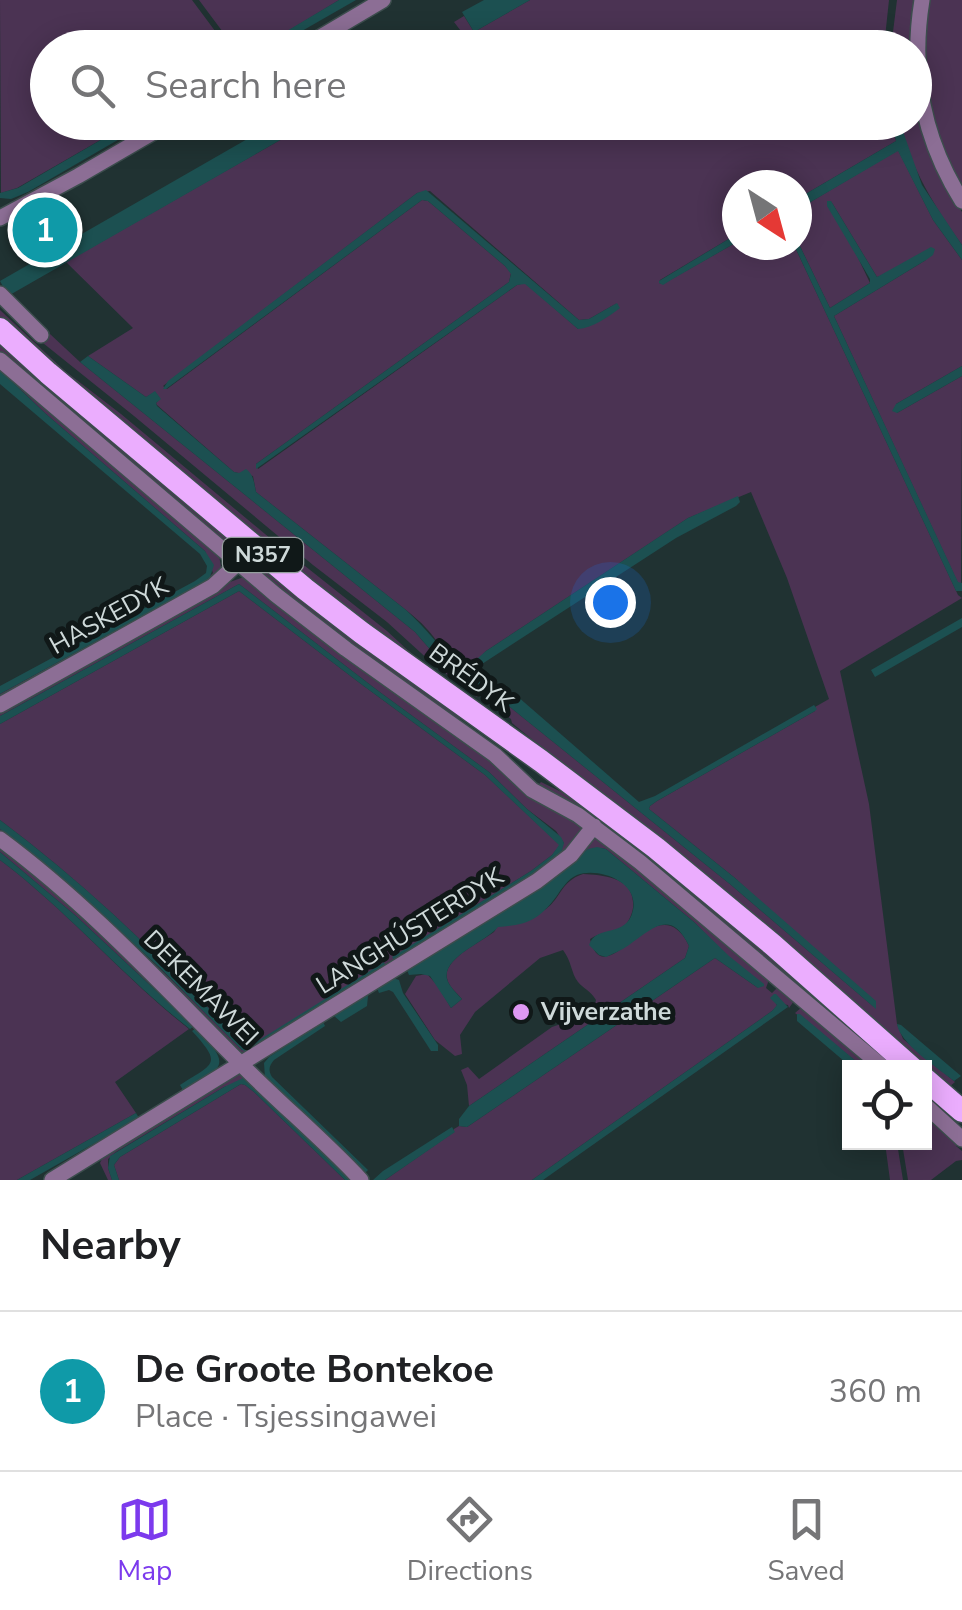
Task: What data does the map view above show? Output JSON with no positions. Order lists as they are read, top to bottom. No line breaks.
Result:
{"streets":{"main road":["N357","BRÉDYK"],"street":["HASKEDYK","LANGHÚSTERDYK","DEKEMAWEI"]},"crossings":[["HASKEDYK","BRÉDYK"],["BRÉDYK","LANGHÚSTERDYK"],["LANGHÚSTERDYK","DEKEMAWEI"]],"places":["Vijverzathe"],"north":"bottom right","page":{"search":"Search here","pins":"1","heading":"Nearby","list":[{"mark":"1","name":"De Groote Bontekoe","note":"Place · Tsjessingawei","value":"360 m"}],"nav":["Map","Directions","Saved"]}}
